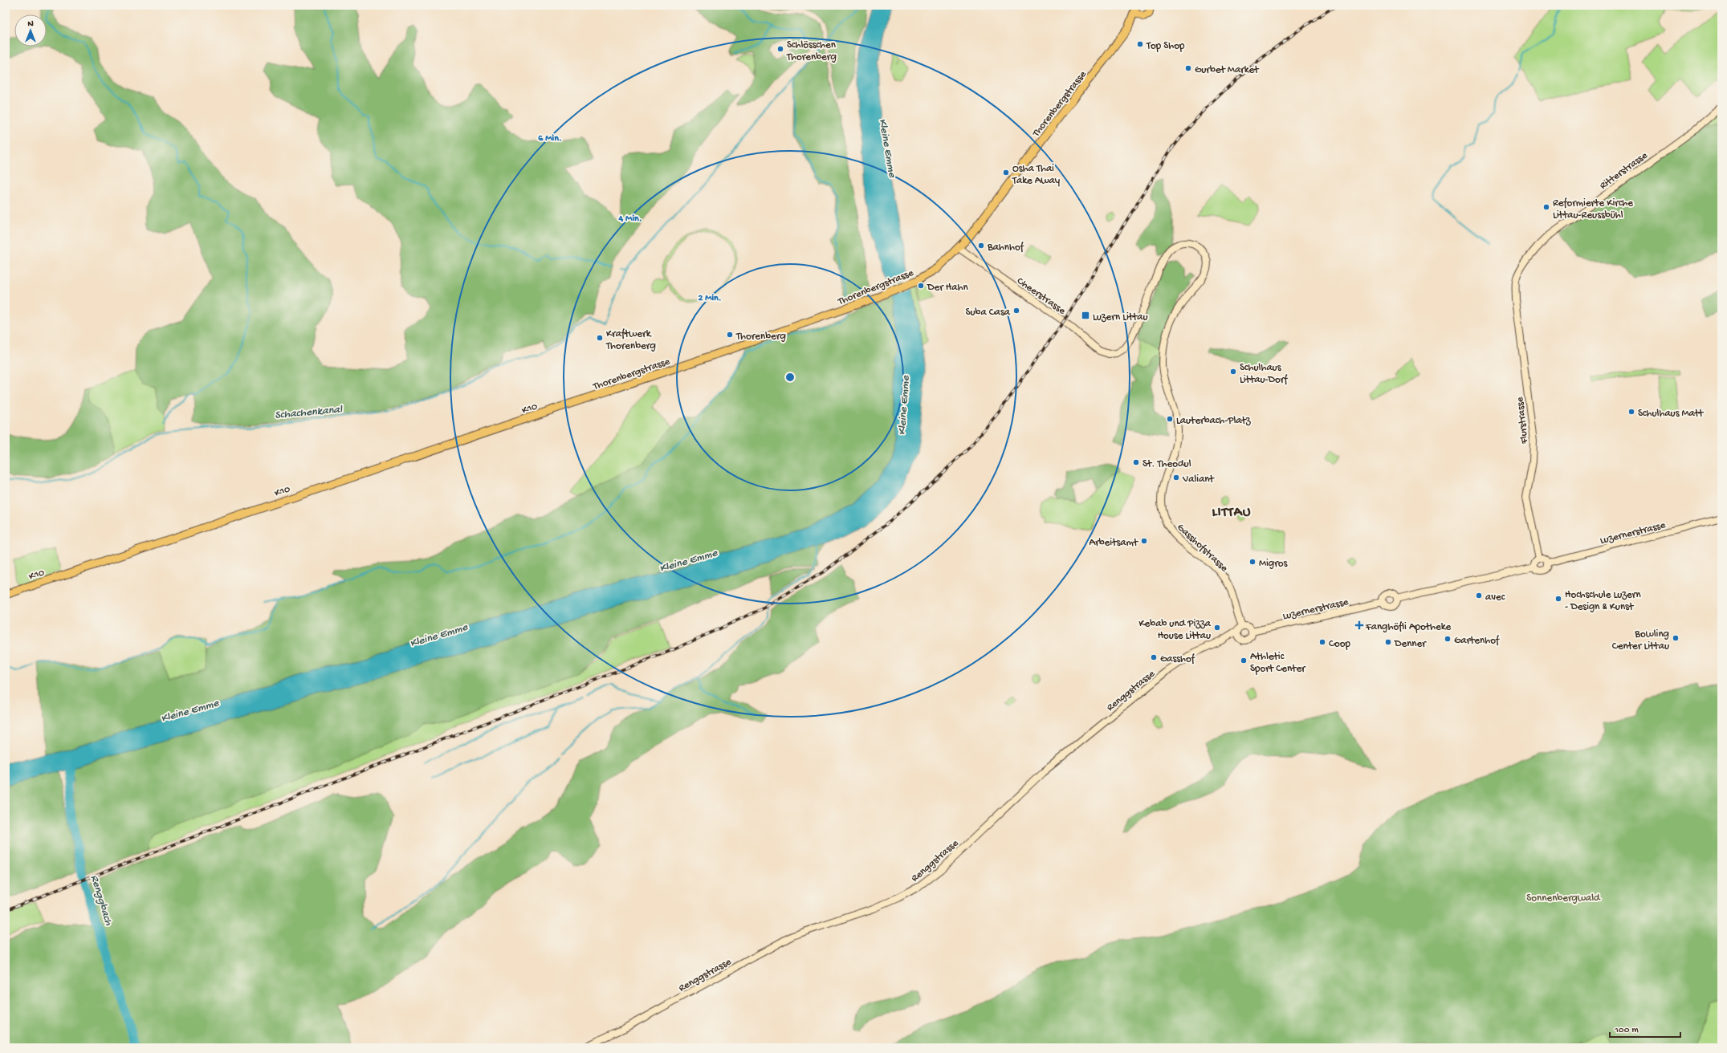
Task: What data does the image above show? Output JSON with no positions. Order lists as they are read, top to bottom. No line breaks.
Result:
{"streets":{"main road":["Thorenbergstrasse","Ritterstrasse","Cheerstrasse","K10","Flurstrasse","Luzernerstrasse","Gasshofstrasse","Renggstrasse"]},"crossings":[["Thorenbergstrasse","Cheerstrasse"],["Thorenbergstrasse","K10"],["Ritterstrasse","Flurstrasse"],["Cheerstrasse","Gasshofstrasse"],["Flurstrasse","Luzernerstrasse"],["Luzernerstrasse","Gasshofstrasse"],["Luzernerstrasse","Renggstrasse"],["Gasshofstrasse","Renggstrasse"]],"districts":["LITTAU"],"water":["Kleine Emme","Schachenkanal","Renggbach"],"parks":["Sonnenbergwald"],"places":{"other":["Top Shop","Schlösschen Thorenberg","Gurbet Market","Osha Thai Take Away","Reformierte Kirche Littau-Reussbühl","Bahnhof","Der Hahn","Suba Casa","Thorenberg","Kraftwerk Thorenberg","Schulhaus Littau-Dorf","Schulhaus Matt","Lauterbach-Platz","St. Theodul","Valiant","Arbeitsamt","Migros","avec","Hochschule Luzern - Design & Kunst","Kebab und Pizza House Littau","Bowling Center Littau","Gartenhof","Coop","Denner","Gasshof","Athletic Sport Center"],"transit":["Luzern Littau"],"health":["Fanghöfli Apotheke"]},"scale_bar":"100 m","north":"top","rings":["6 Min.","4 Min.","2 Min."]}
